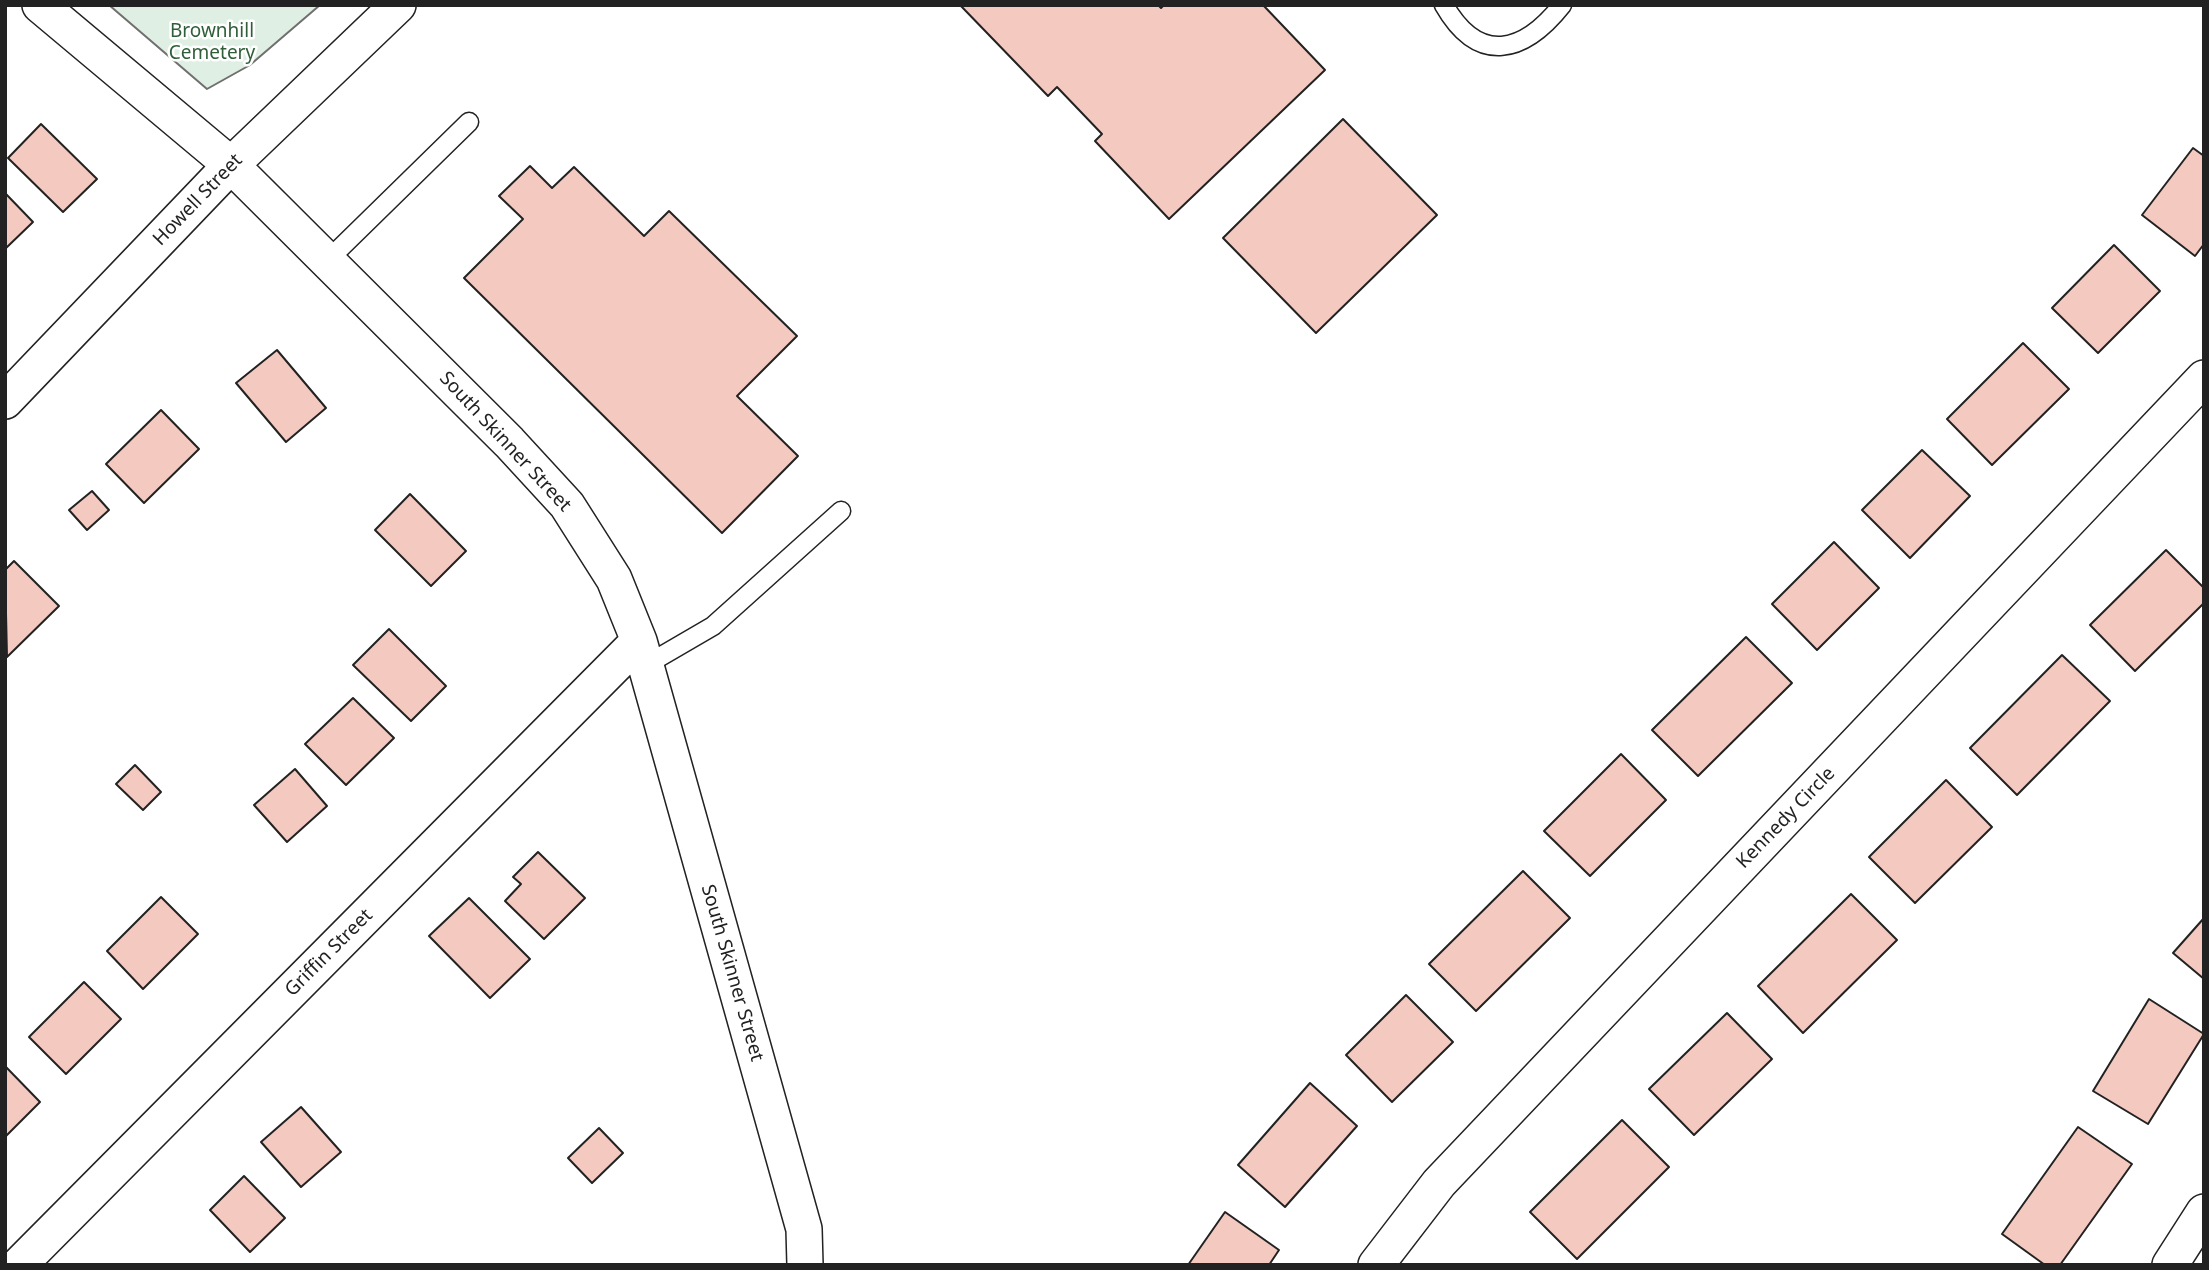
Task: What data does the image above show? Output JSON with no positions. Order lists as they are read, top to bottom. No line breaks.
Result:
{"streets":{"street":["Howell Street","South Skinner Street","Kennedy Circle","Griffin Street"]},"crossings":[["Howell Street","South Skinner Street"],["South Skinner Street","Griffin Street"]],"parks":["Brownhill Cemetery"]}
